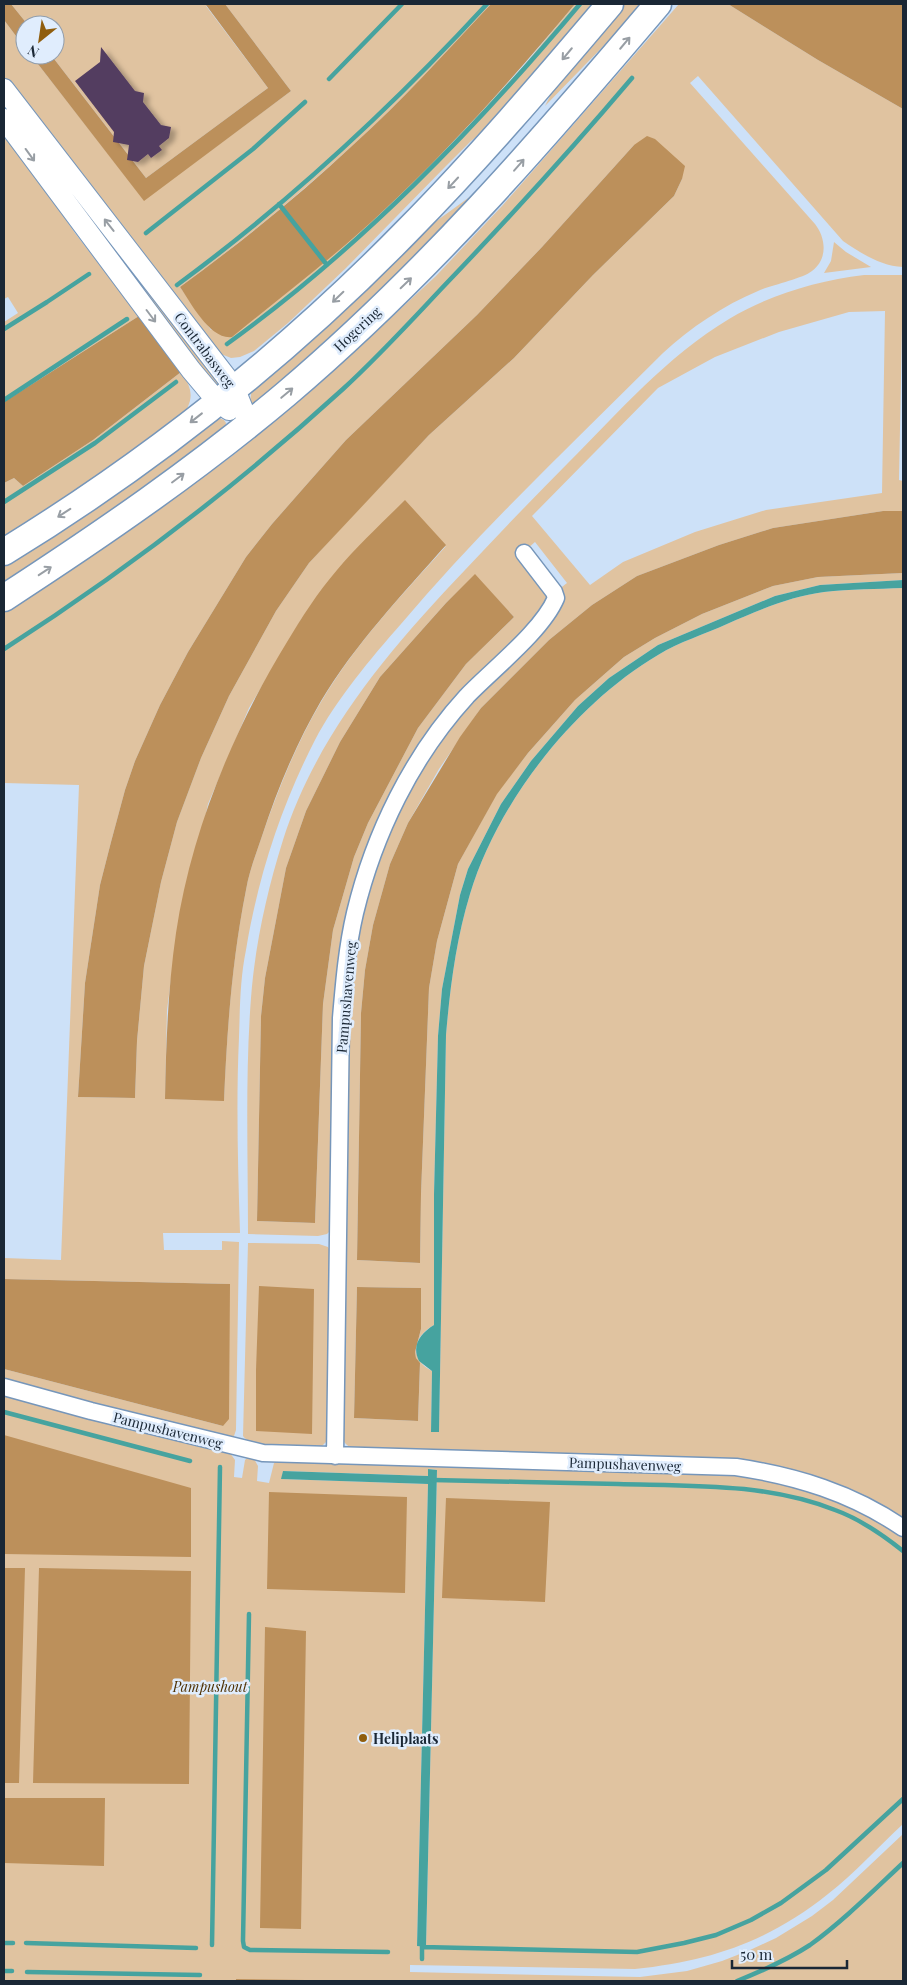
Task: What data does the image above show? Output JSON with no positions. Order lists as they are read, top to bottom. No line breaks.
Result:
{"streets":{"highway":["Hogering"],"street":["Contrabasweg","Pampushavenweg"]},"crossings":[["Hogering","Contrabasweg"]],"parks":["Pampushout"],"places":["Heliplaats"],"scale_bar":"50 m","north":"bottom left"}
